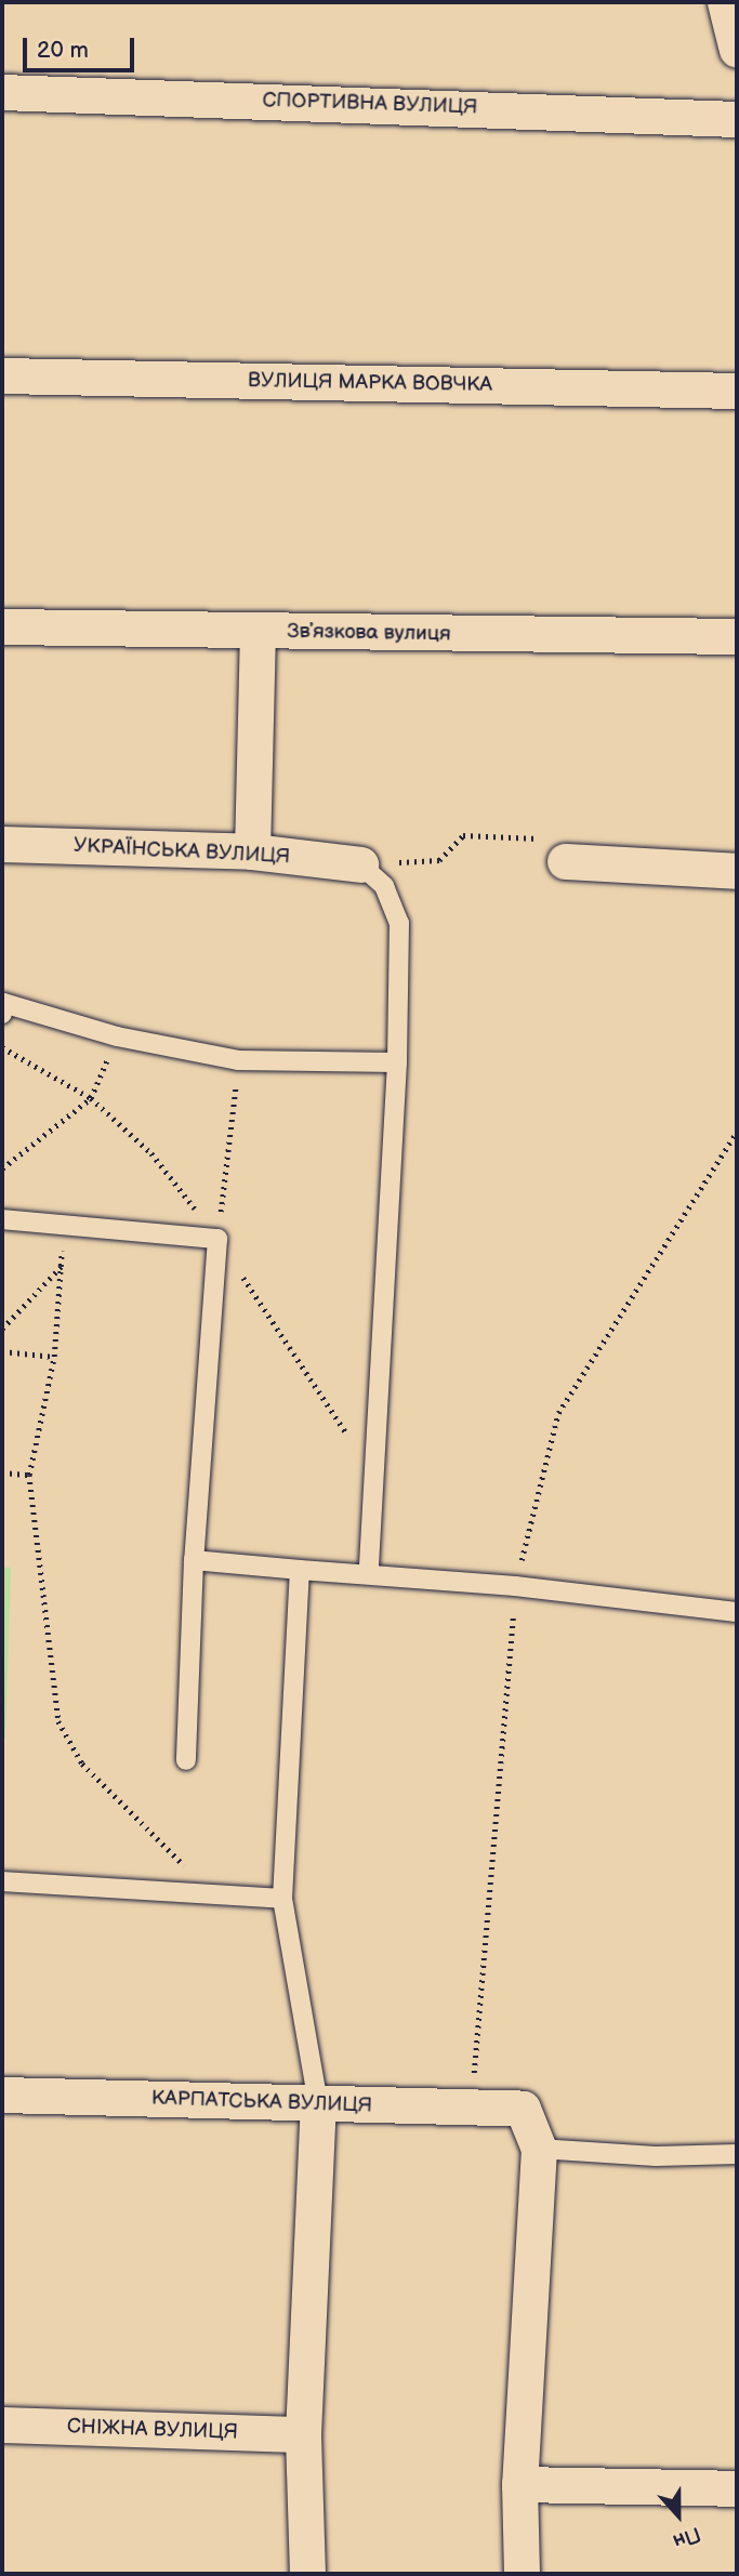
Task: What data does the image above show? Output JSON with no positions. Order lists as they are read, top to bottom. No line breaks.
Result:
{"streets":{"street":["СПОРТИВНА ВУЛИЦЯ","ВУЛИЦЯ МАРКА ВОВЧКА","Звʼязкова вулиця","УКРАЇНСЬКА ВУЛИЦЯ","КАРПАТСЬКА ВУЛИЦЯ","СНІЖНА ВУЛИЦЯ"]},"scale_bar":"20 m","north":"bottom"}
